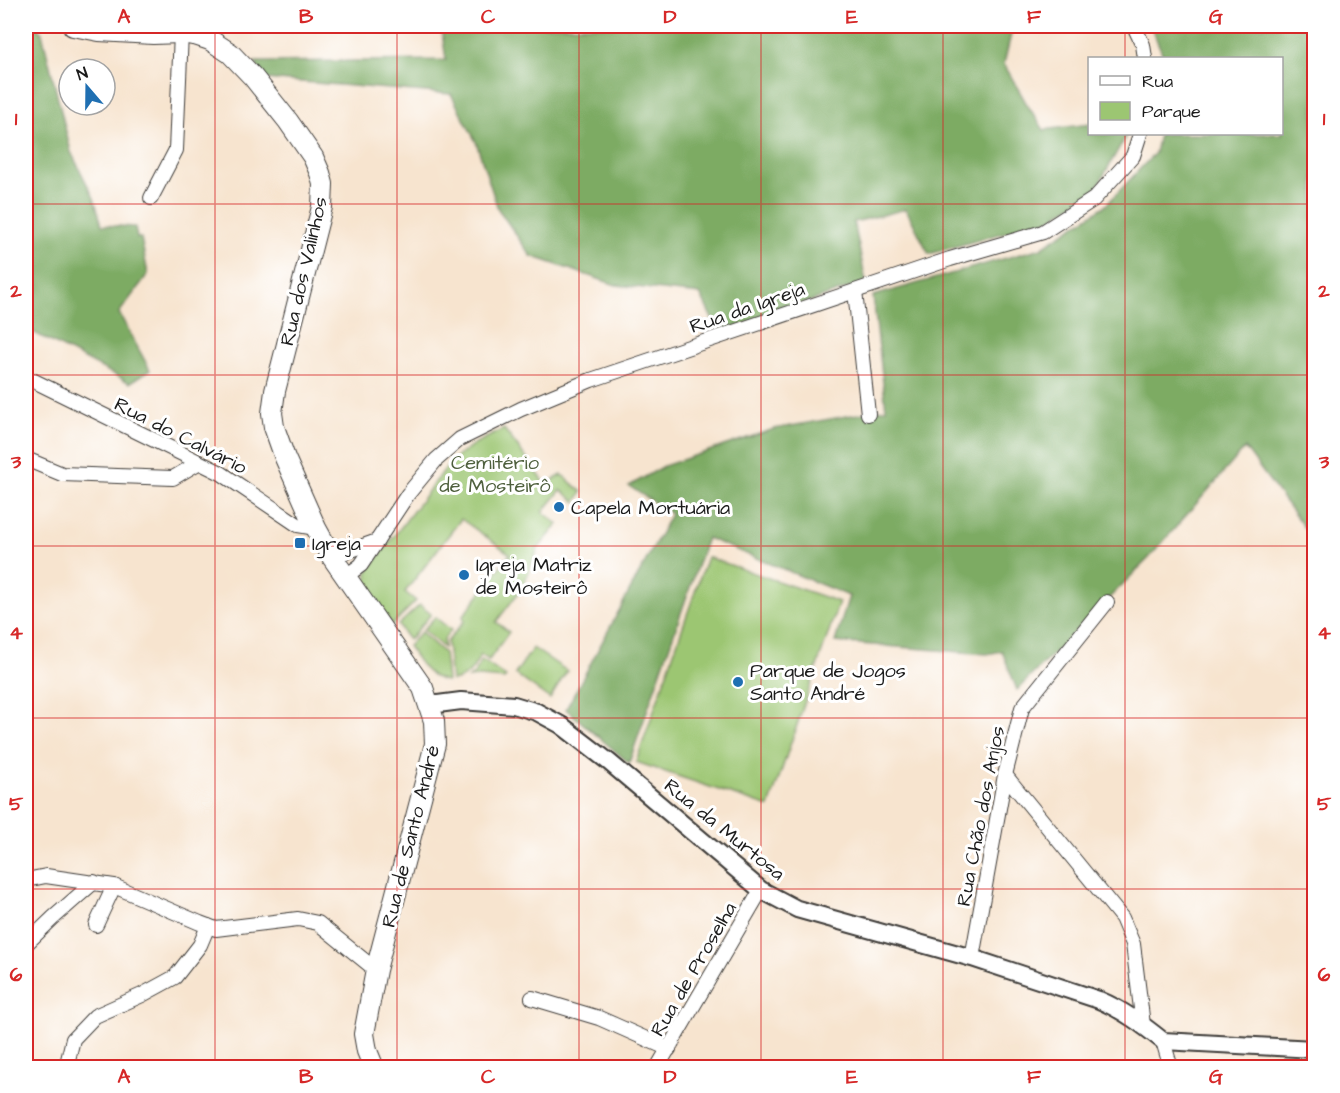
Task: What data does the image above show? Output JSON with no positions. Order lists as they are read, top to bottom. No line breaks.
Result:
{"streets":{"main road":["Rua dos Valinhos","Rua de Santo André"],"street":["Rua da Igreja","Rua do Calvário","Rua Chão dos Anjos","Rua da Murtosa","Rua de Proselha"]},"crossings":[["Rua dos Valinhos","Rua do Calvário"],["Rua dos Valinhos","Rua de Santo André"],["Rua da Igreja","Rua de Santo André"],["Rua do Calvário","Rua de Santo André"],["Rua Chão dos Anjos","Rua da Murtosa"],["Rua da Murtosa","Rua de Santo André"],["Rua da Murtosa","Rua de Proselha"]],"parks":["Cemitério de Mosteirô"],"places":{"other":["Capela Mortuária","Igreja Matriz de Mosteirô","Parque de Jogos Santo André"],"transit":["Igreja"]},"legend":["Rua","Parque"],"north":"top","grid":{"columns":["A","B","C","D","E","F","G"],"rows":["1","2","3","4","5","6"]}}
